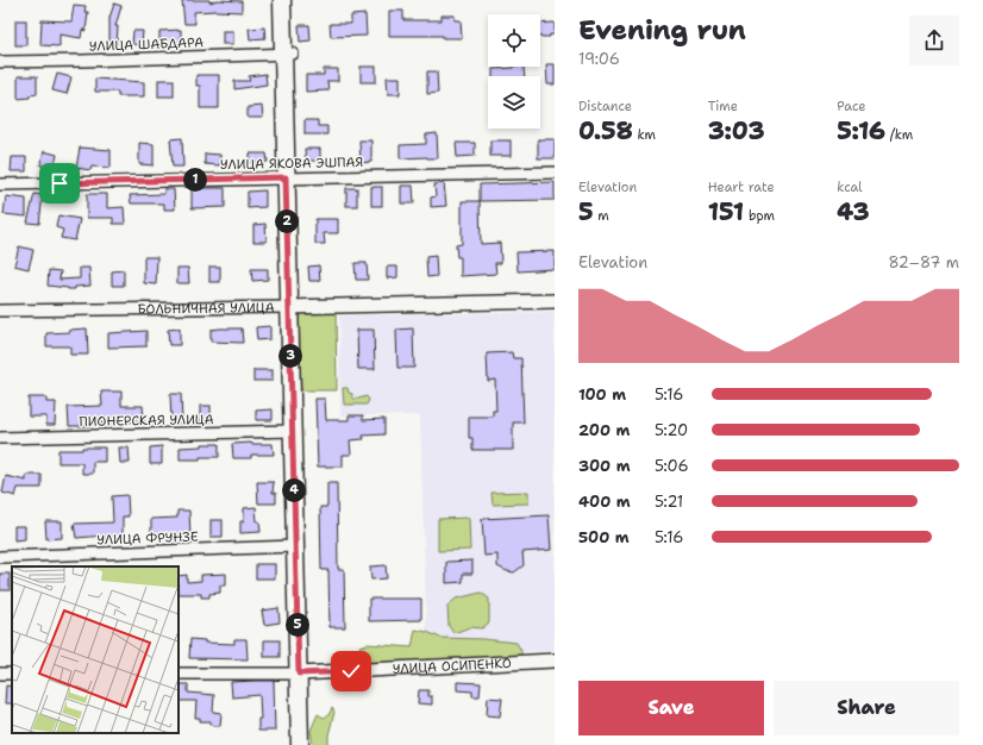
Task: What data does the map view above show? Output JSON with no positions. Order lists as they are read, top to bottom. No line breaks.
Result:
{"streets":{"street":["УЛИЦА ШАБДАРА","УЛИЦА ЯКОВА ЭШПАЯ","БОЛЬНИЧНАЯ УЛИЦА","ПИОНЕРСКАЯ УЛИЦА","УЛИЦА ФРУНЗЕ","УЛИЦА ОСИПЕНКО"]},"page":{"heading":["Evening run","19:06"],"stats":[["Distance","0.58 km"],["Time","3:03"],["Pace","5:16 /km"],["Elevation","5 m"],["Heart rate","151 bpm"],["kcal","43"]],"pins":["1","2","3","4","5"],"chart":["Elevation","82–87 m"],"list":[{"name":"100 m","note":"5:16"},{"name":"200 m","note":"5:20"},{"name":"300 m","note":"5:06"},{"name":"400 m","note":"5:21"},{"name":"500 m","note":"5:16"}],"buttons":["Save","Share"]}}
